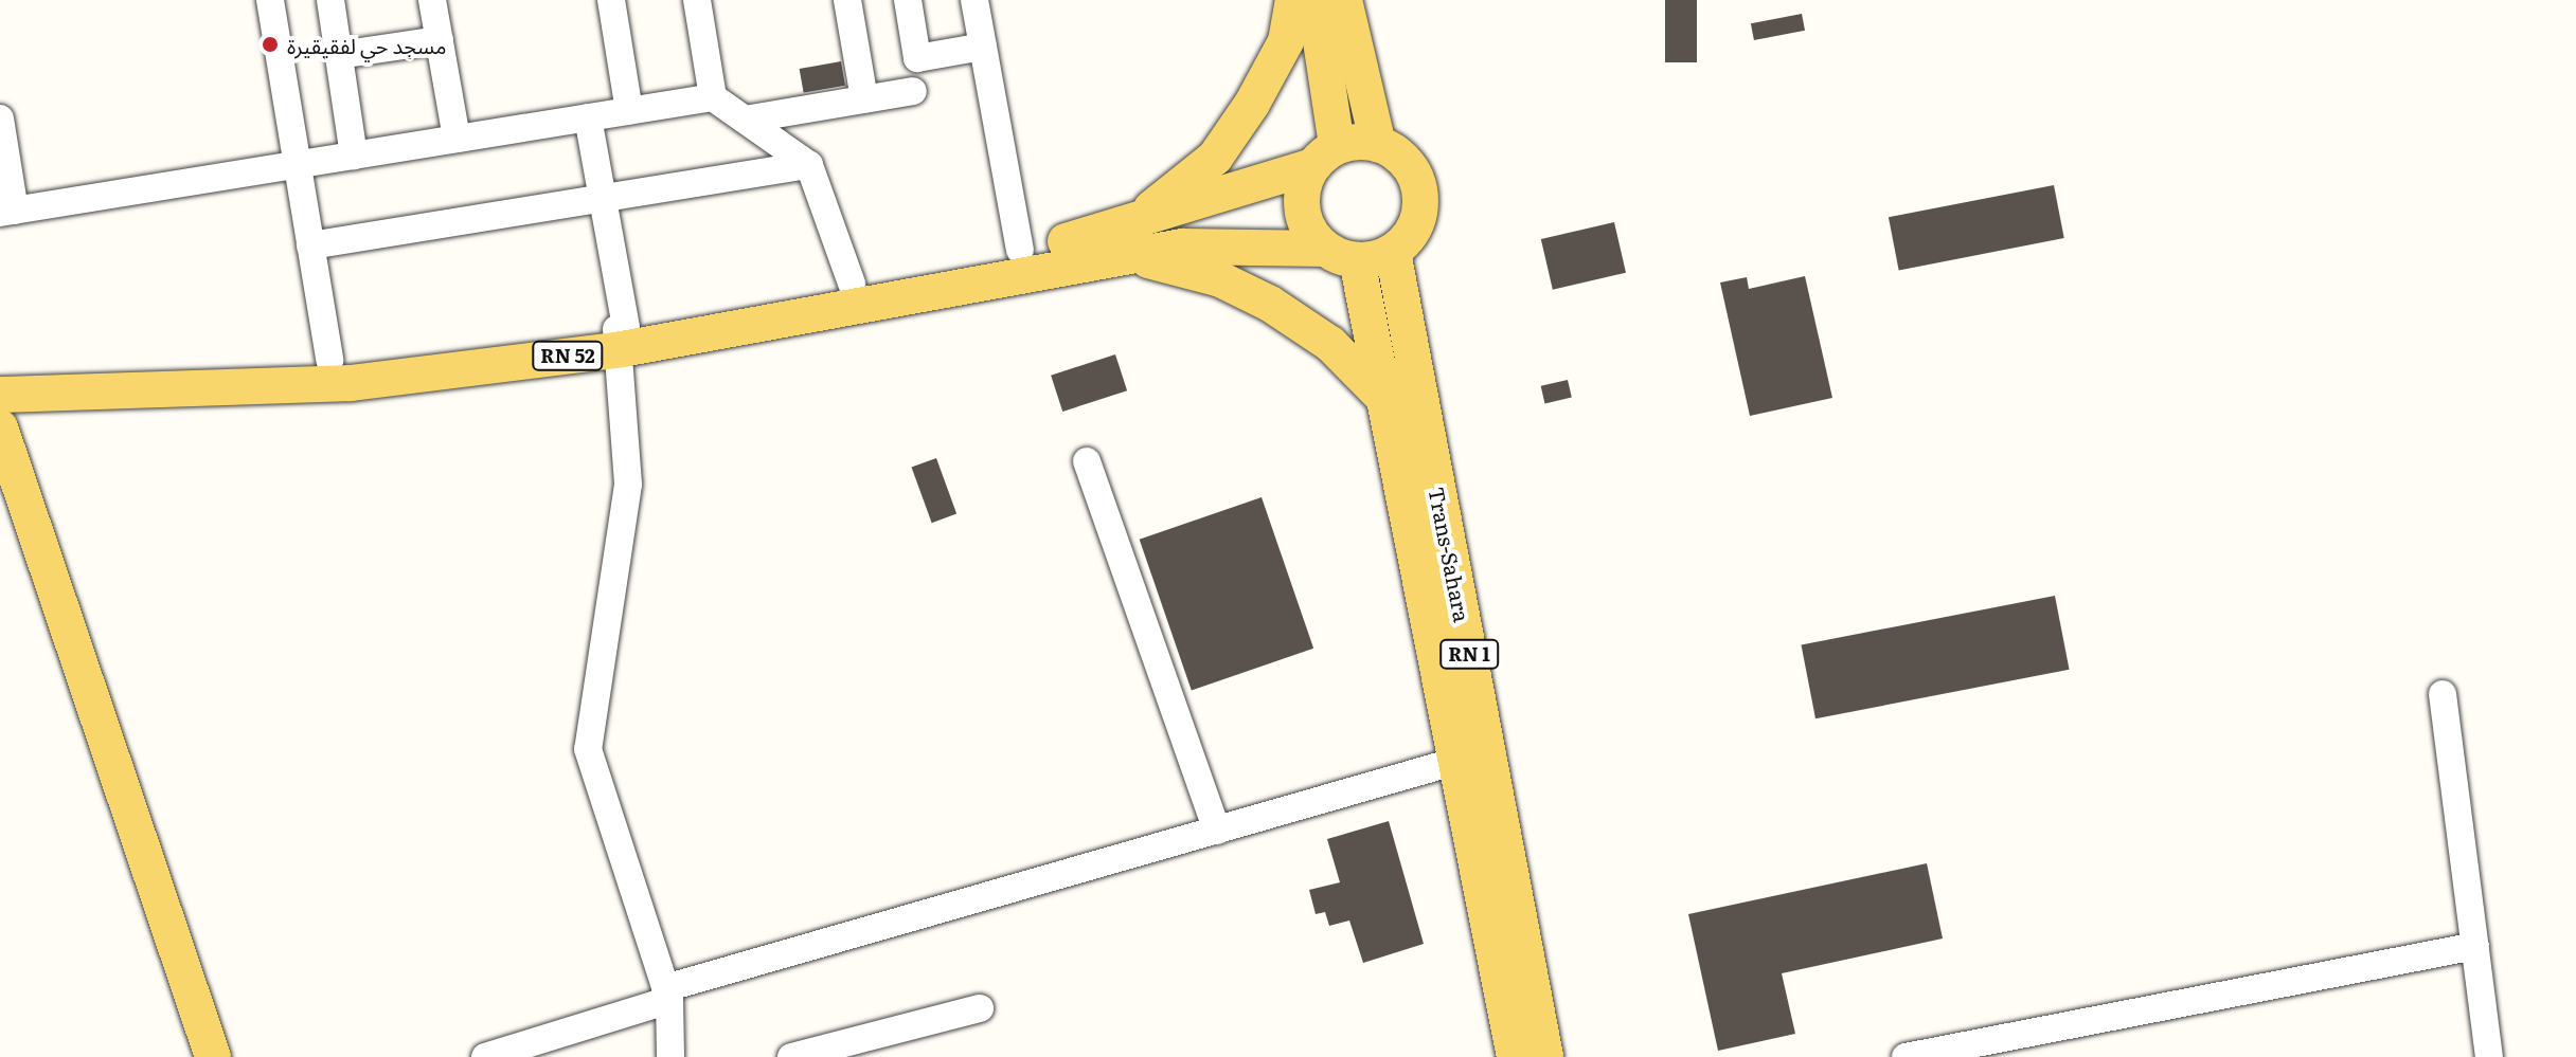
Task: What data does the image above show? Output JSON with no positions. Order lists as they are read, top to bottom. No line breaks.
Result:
{"streets":{"main road":["RN 52","Trans-Sahara","RN 1"]},"places":["مسجد حي لفقيقيرة"]}
